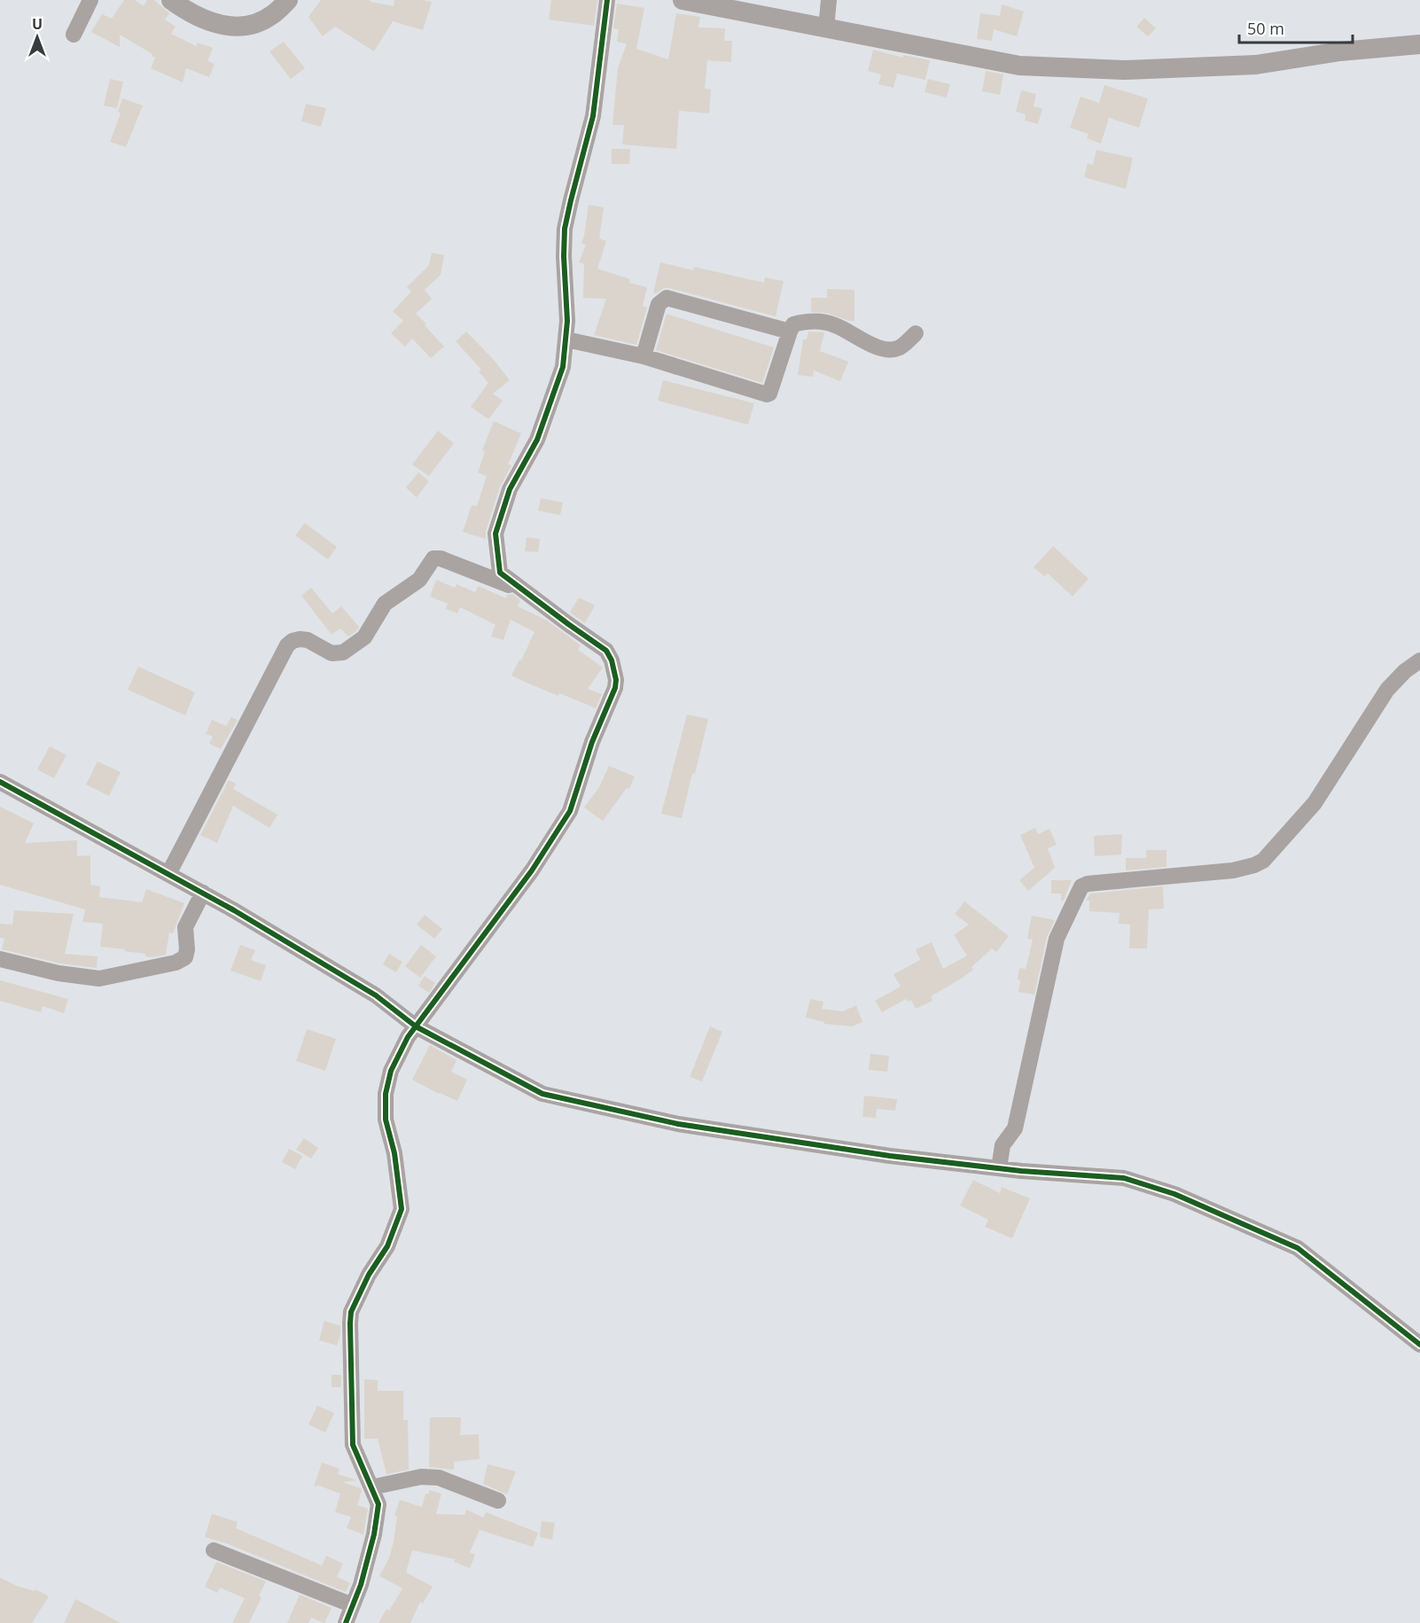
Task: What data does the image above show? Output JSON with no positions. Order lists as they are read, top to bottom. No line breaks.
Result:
{"scale_bar":"50 m","north":"top"}
